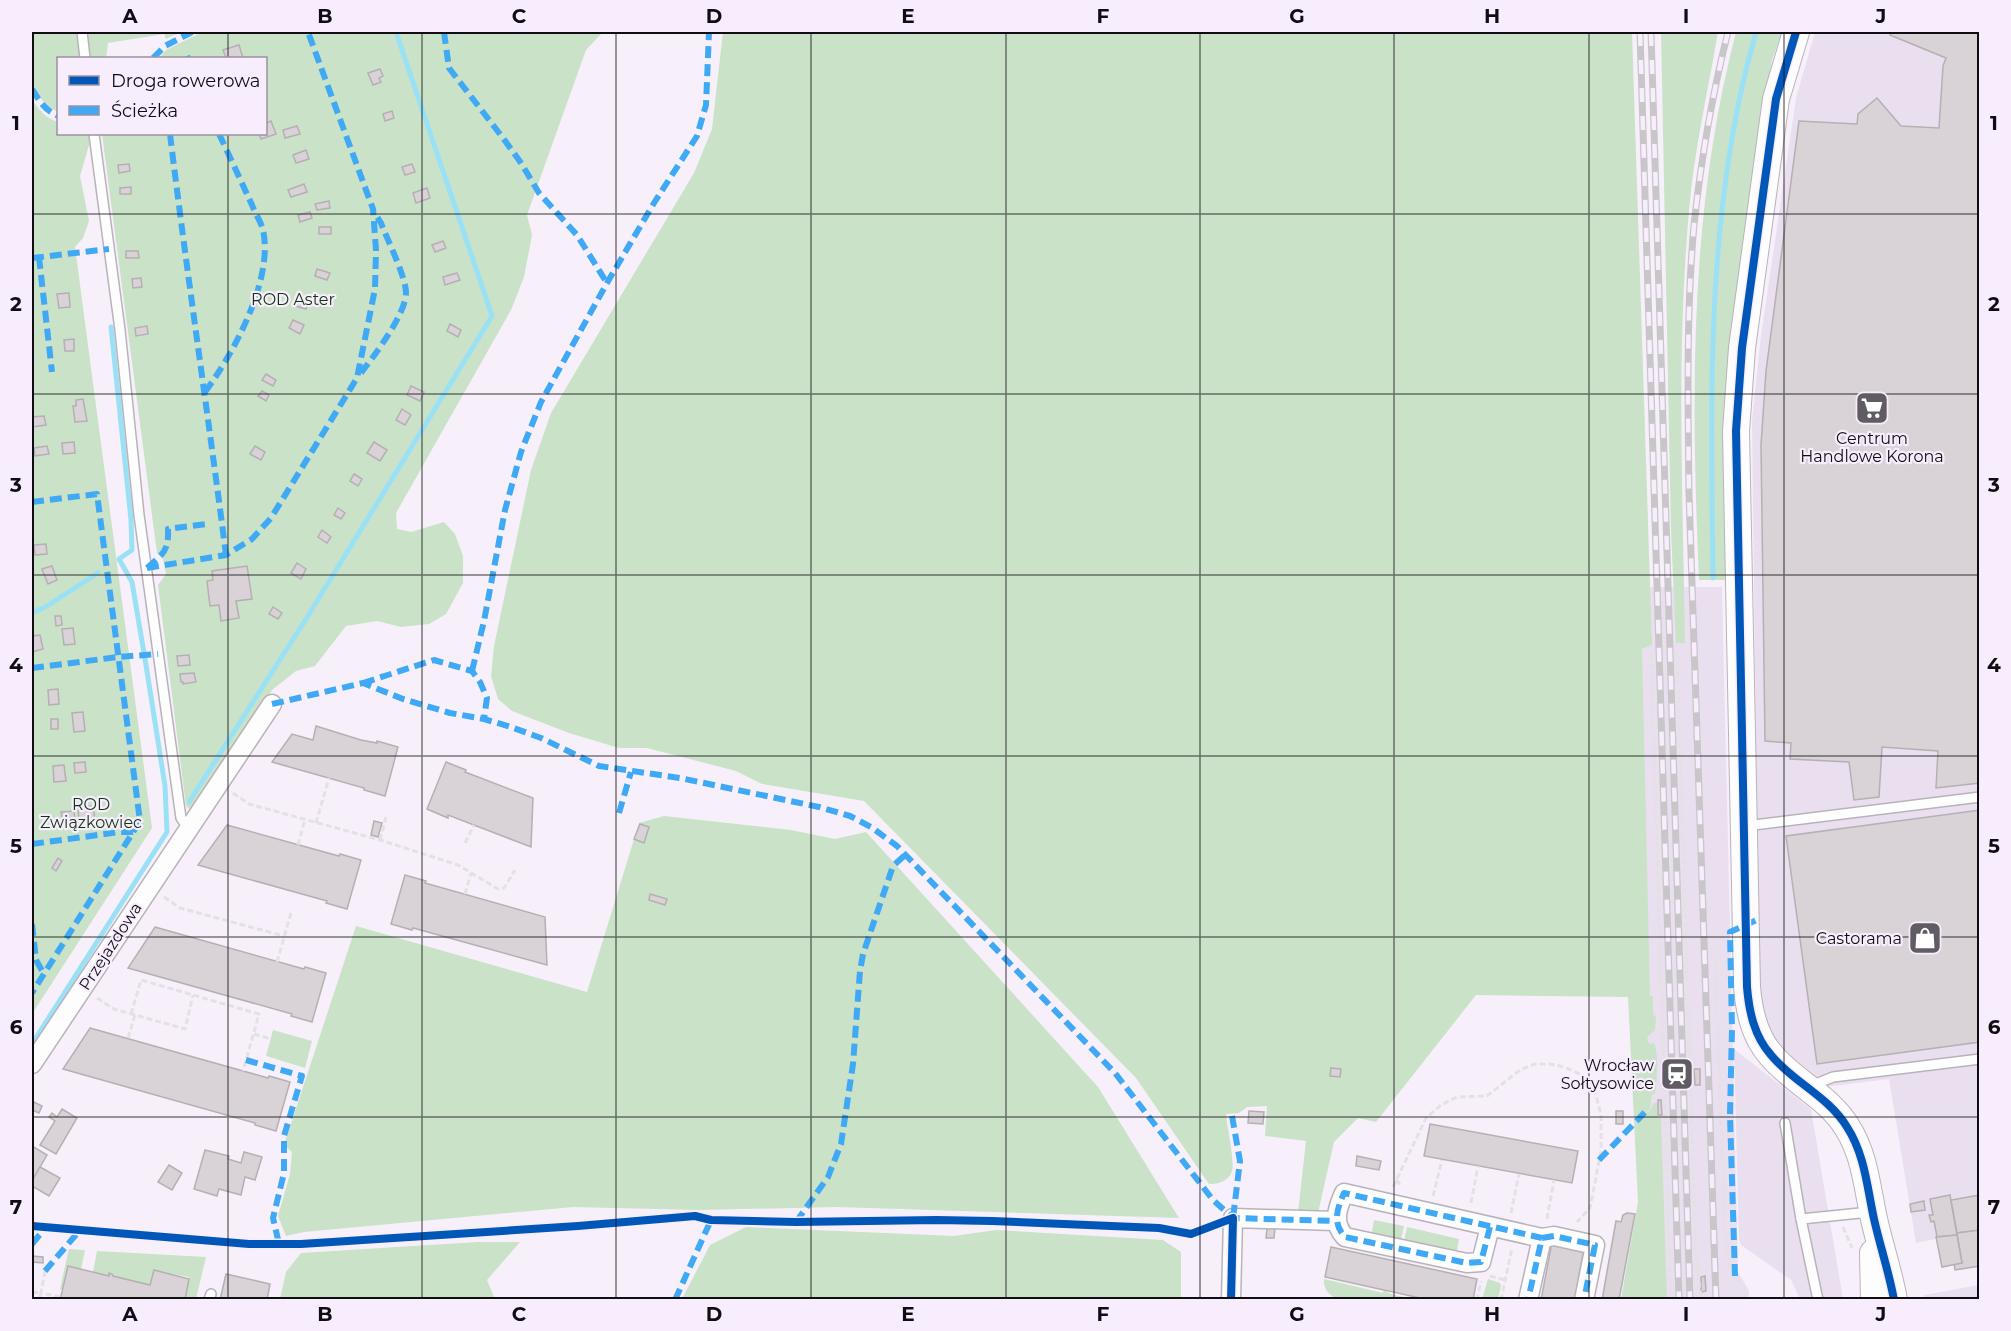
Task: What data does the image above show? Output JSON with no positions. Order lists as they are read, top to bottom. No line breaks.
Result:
{"streets":{"street":["Przejazdowa"]},"parks":["ROD Aster","ROD Związkowiec"],"places":{"supermarket":["Centrum Handlowe Korona"],"shop":["Castorama"],"station":["Wrocław Sołtysowice"]},"legend":["Droga rowerowa","Ścieżka"],"grid":{"columns":["A","B","C","D","E","F","G","H","I","J"],"rows":["1","2","3","4","5","6","7"]}}
